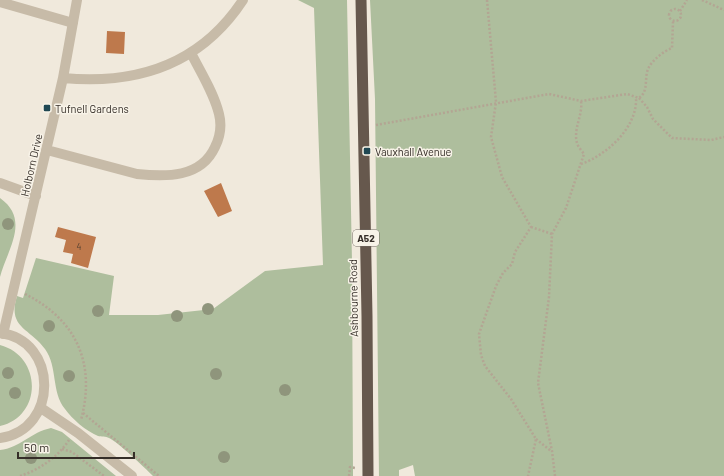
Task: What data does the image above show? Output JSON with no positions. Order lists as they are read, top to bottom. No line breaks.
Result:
{"streets":{"highway":["A52","Ashbourne Road"],"street":["Holborn Drive"]},"places":{"transit":["Tufnell Gardens","Vauxhall Avenue"]},"house_numbers":["4"],"scale_bar":"50 m"}
